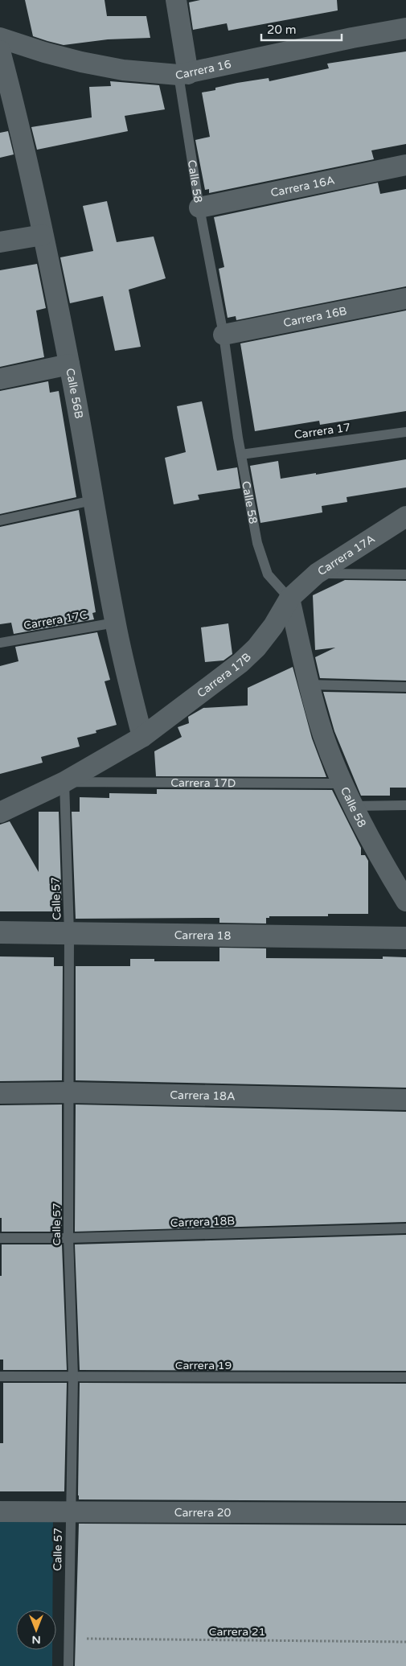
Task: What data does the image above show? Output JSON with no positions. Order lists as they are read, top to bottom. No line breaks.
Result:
{"streets":{"street":["Carrera 16","Calle 58","Carrera 16A","Carrera 16B","Calle 56B","Carrera 17A","Carrera 17B","Carrera 17D","Carrera 18","Carrera 18A","Carrera 20"],"lane":["Carrera 17","Carrera 17C","Calle 57","Carrera 18B","Carrera 19"],"path":["Carrera 21"]},"crossings":[["Carrera 16","Calle 58"],["Calle 58","Carrera 16A"],["Calle 58","Carrera 16B"],["Calle 58","Carrera 17"],["Calle 58","Carrera 17A"],["Calle 58","Carrera 17B"],["Calle 58","Carrera 17D"],["Calle 56B","Carrera 17C"],["Calle 56B","Carrera 17B"],["Calle 56B","Carrera 17D"],["Carrera 17A","Carrera 17B"],["Carrera 17B","Carrera 17D"],["Carrera 17D","Calle 57"],["Calle 57","Carrera 18"],["Calle 57","Carrera 18A"],["Calle 57","Carrera 18B"],["Calle 57","Carrera 19"],["Calle 57","Carrera 20"],["Calle 57","Carrera 21"]],"scale_bar":"20 m","north":"bottom"}
